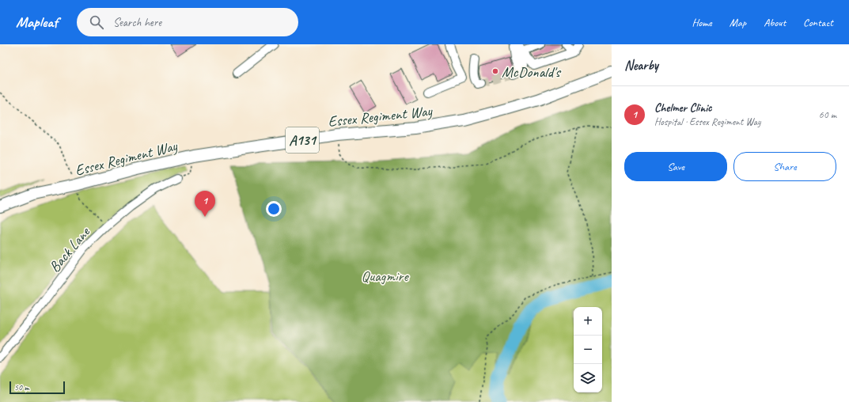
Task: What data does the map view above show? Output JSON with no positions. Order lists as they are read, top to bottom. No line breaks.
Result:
{"streets":{"highway":["Essex Regiment Way","A131"],"lane":["Back Lane"]},"parks":["Quagmire"],"places":["McDonald's"],"scale_bar":"50 m","page":{"header":"Mapleaf","search":"Search here","nav":["Home","Map","About","Contact"],"heading":"Nearby","list":[{"mark":"1","name":"Chelmer Clinic","note":"Hospital · Essex Regiment Way","value":"60 m"}],"buttons":["Save","Share"],"pins":"1","map_buttons":["+","−"],"scale":"50 m"}}
